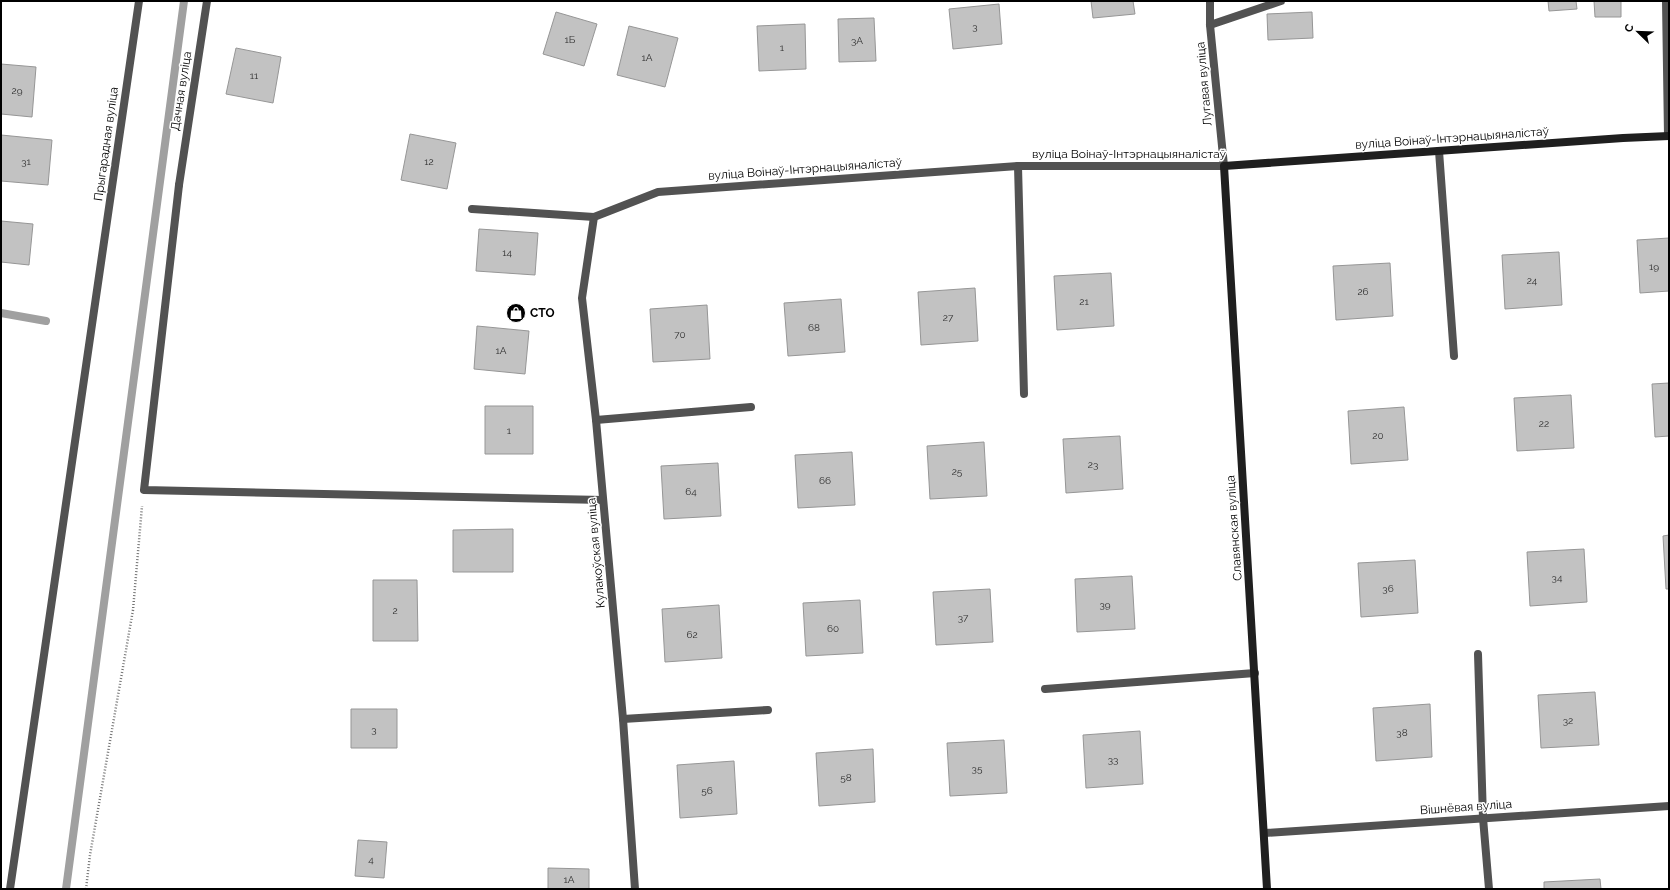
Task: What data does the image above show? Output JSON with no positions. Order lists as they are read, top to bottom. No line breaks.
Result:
{"streets":{"street":["Лугавая вуліца","Дачная вуліца","вуліца Воінаў-Інтэрнацыяналістаў","Прыгарадная вуліца","Славянская вуліца","Кулакоўская вуліца","Вішнёвая вуліца"]},"crossings":[["Лугавая вуліца","вуліца Воінаў-Інтэрнацыяналістаў"],["Лугавая вуліца","Славянская вуліца"],["вуліца Воінаў-Інтэрнацыяналістаў","Славянская вуліца"],["вуліца Воінаў-Інтэрнацыяналістаў","Кулакоўская вуліца"],["Славянская вуліца","Вішнёвая вуліца"]],"places":{"shop":["СТО"]},"house_numbers":["3","1Б","3А","1","1А","11","29","31","12","14","19","24","26","21","27","68","70","1А","22","1","20","23","25","66","64","34","36","39","2","37","60","62","32","3","38","33","35","58","56","4","1А"],"north":"top left"}
